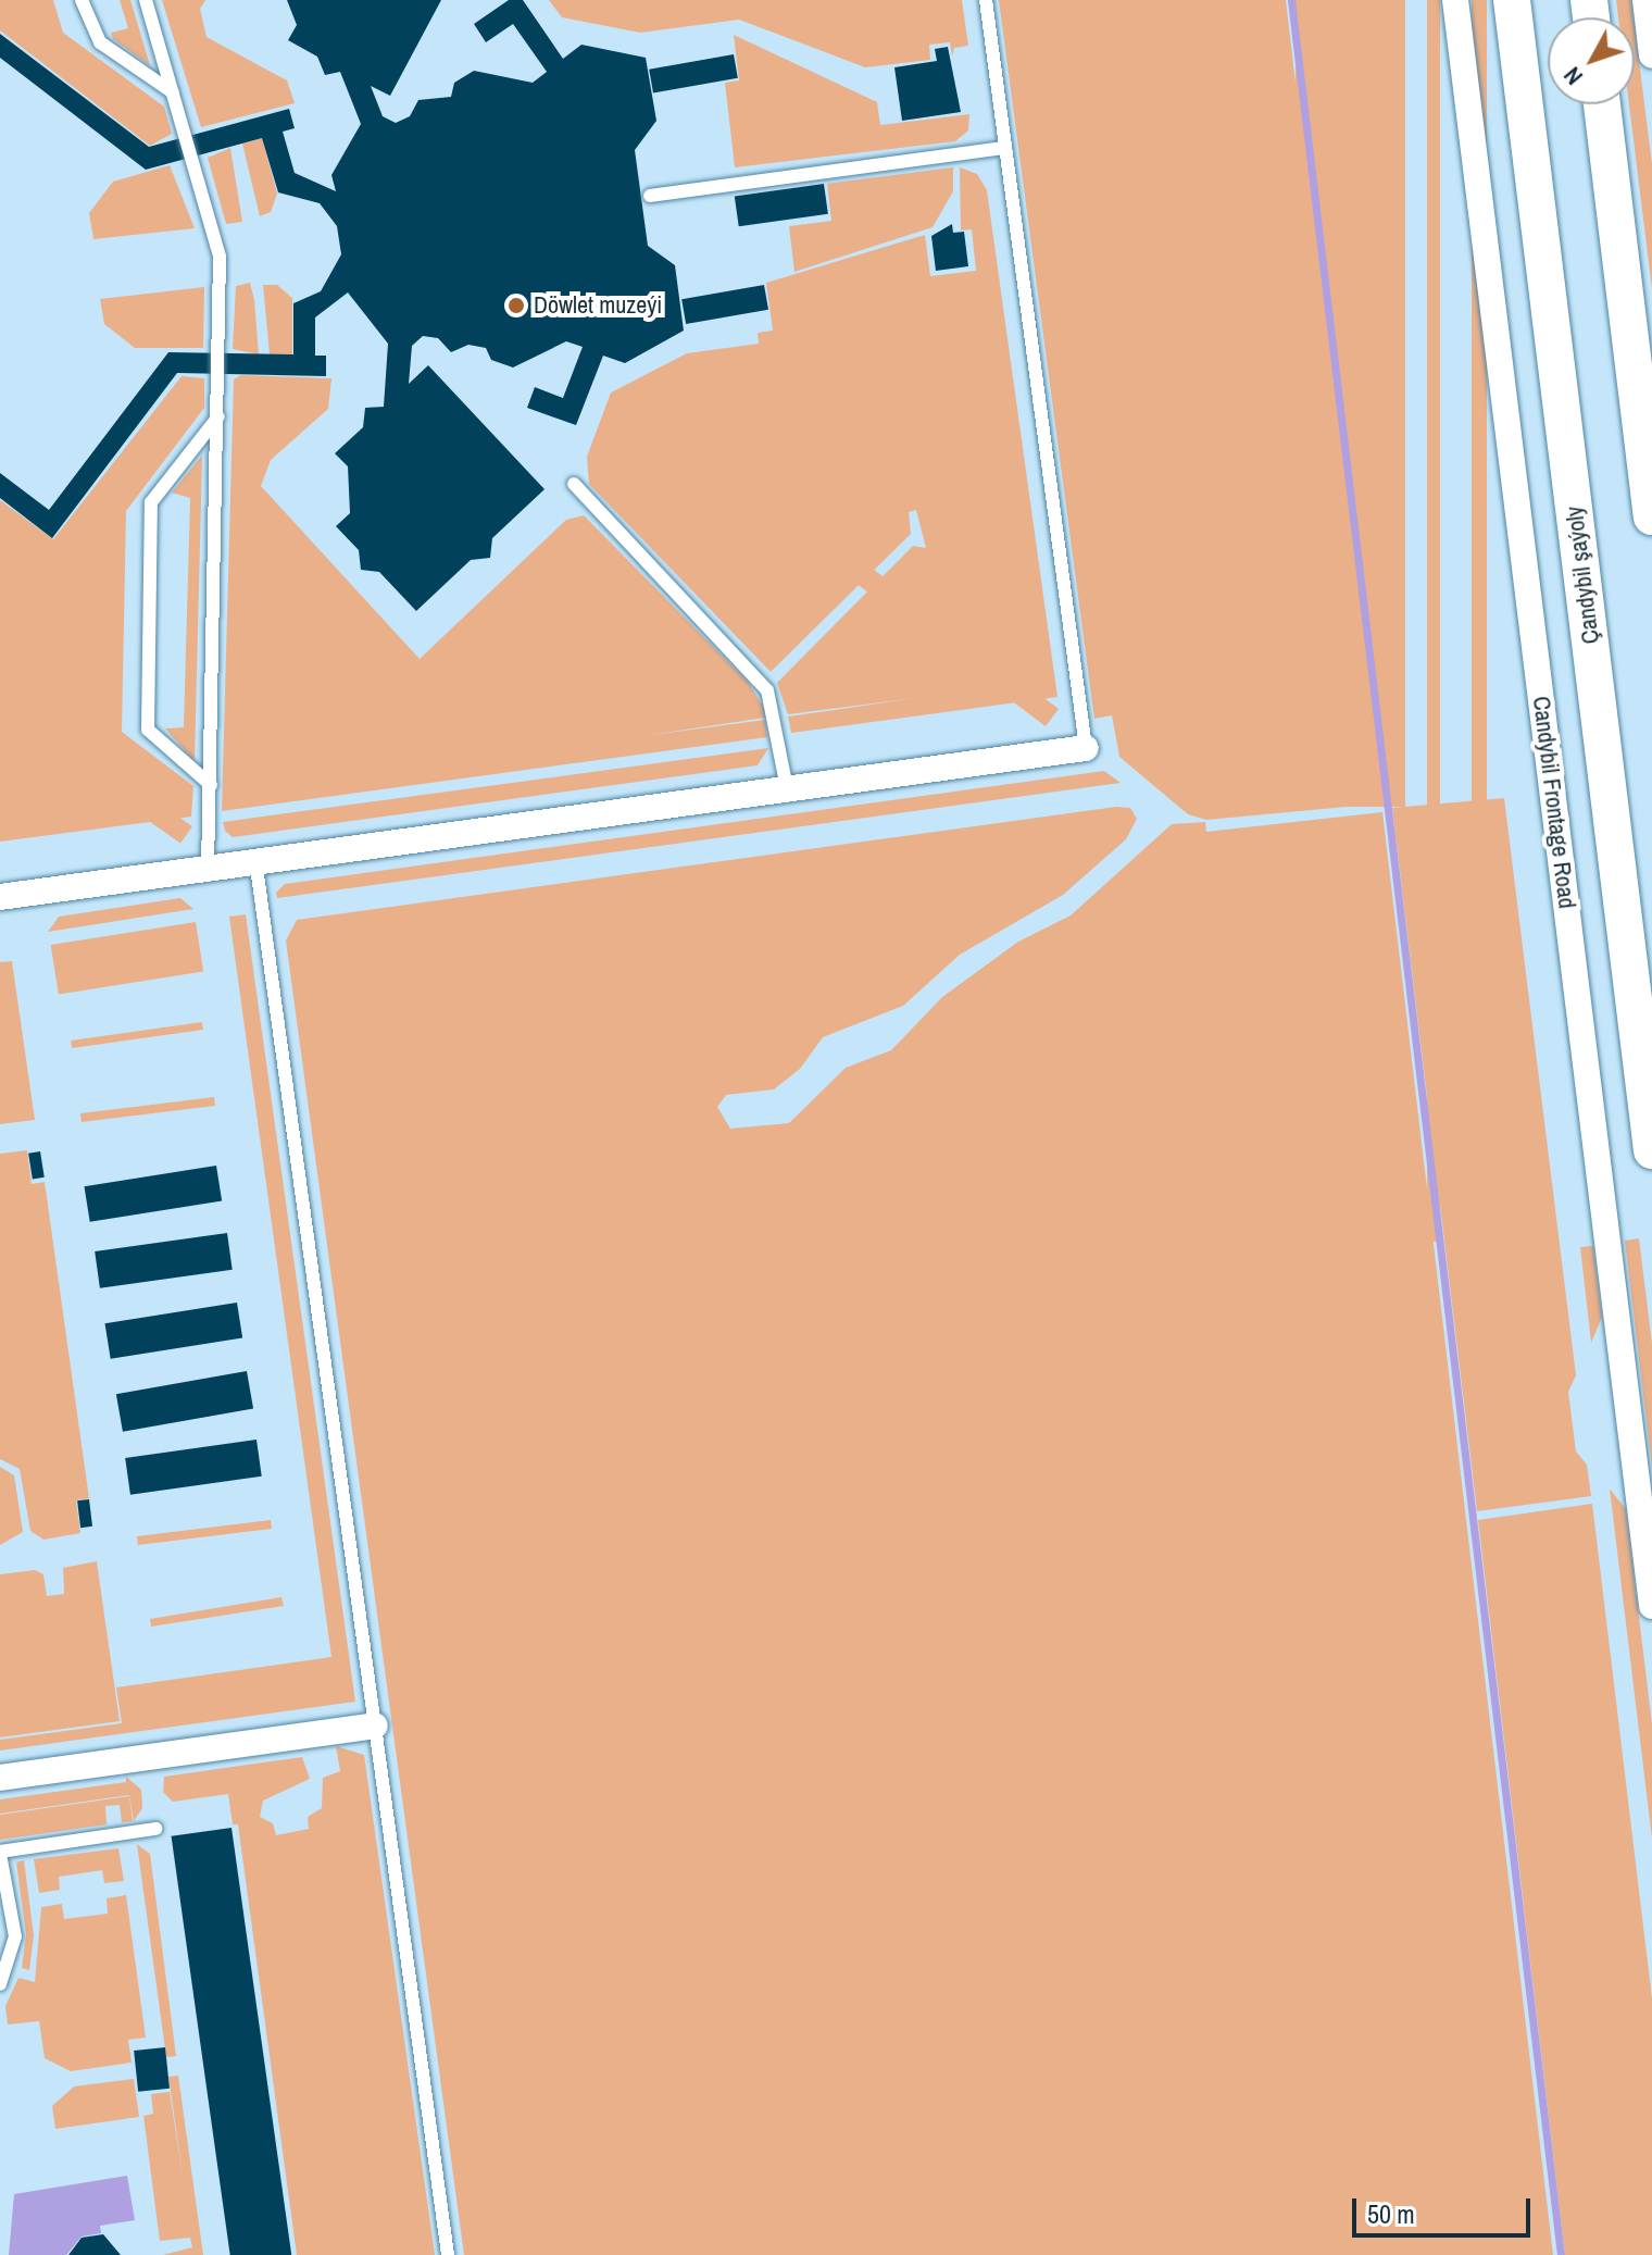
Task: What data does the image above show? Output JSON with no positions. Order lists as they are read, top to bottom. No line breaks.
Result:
{"streets":{"main road":["Çandybil şaýoly"],"street":["Candybil Frontage Road"]},"places":["Döwlet muzeýi"],"scale_bar":"50 m","north":"bottom left"}
